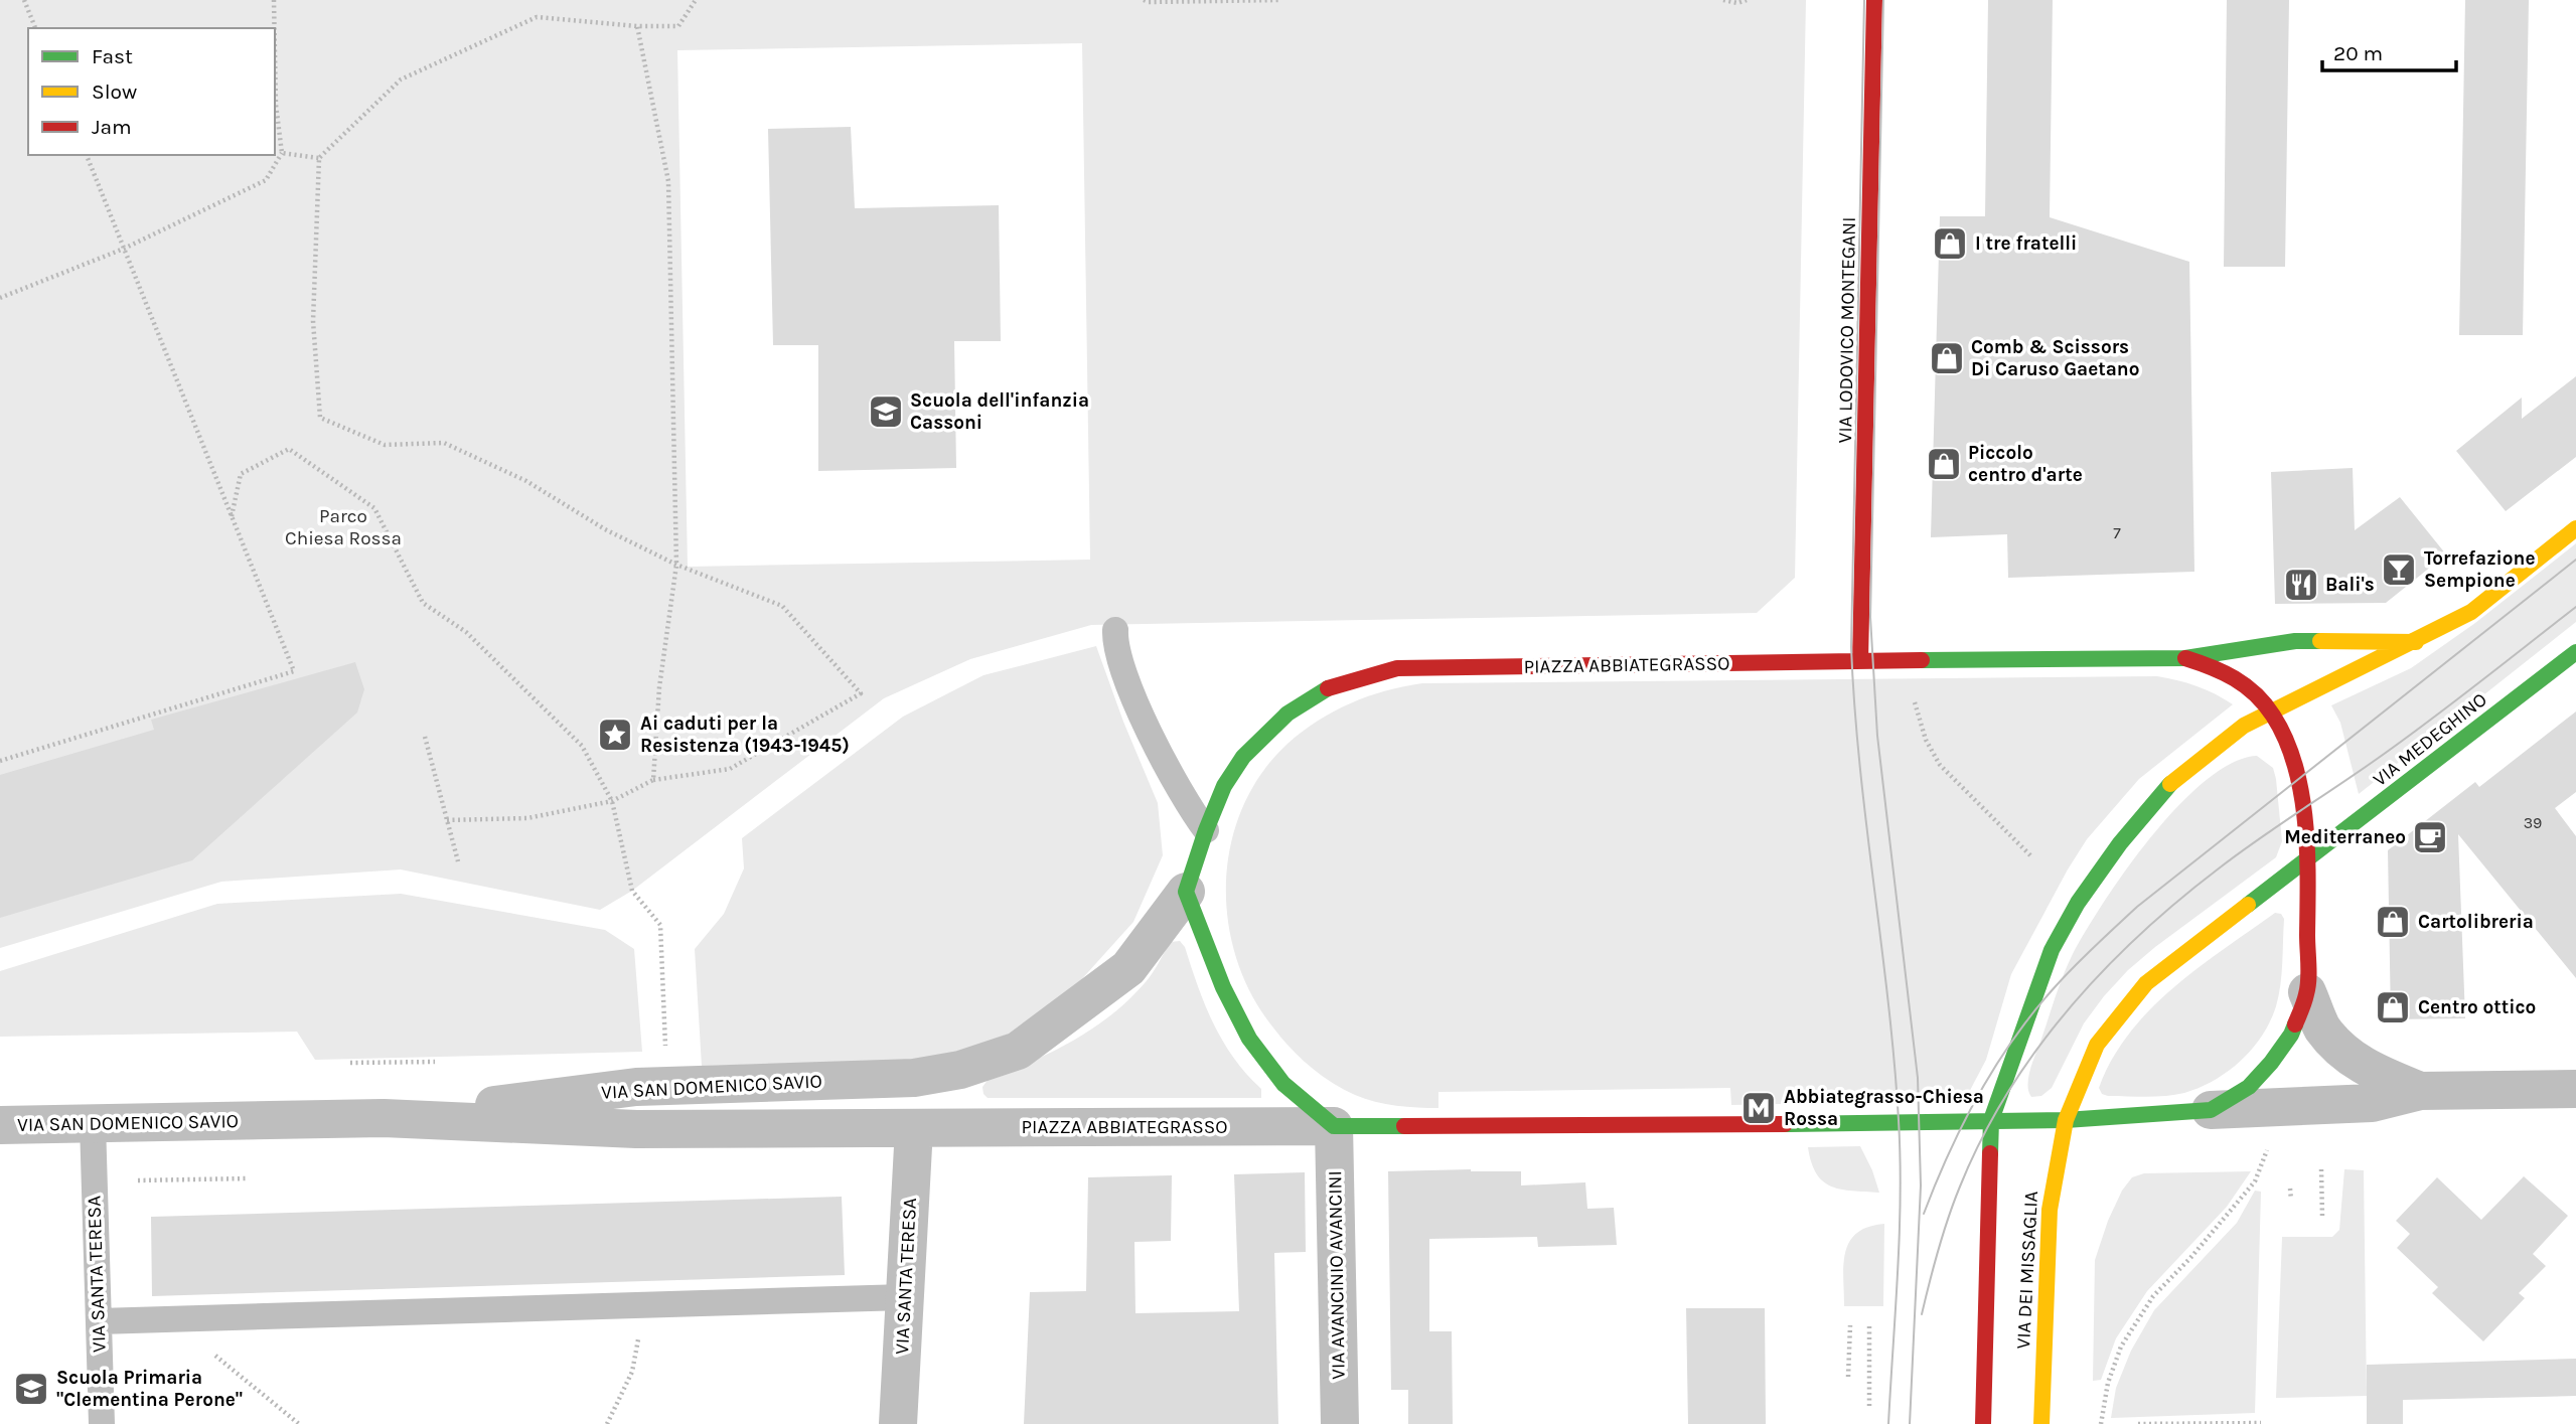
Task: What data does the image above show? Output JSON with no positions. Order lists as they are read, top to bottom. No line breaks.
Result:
{"streets":{"street":["VIA LODOVICO MONTEGANI","PIAZZA ABBIATEGRASSO","VIA MEDEGHINO","VIA SAN DOMENICO SAVIO","VIA DEI MISSAGLIA","VIA SANTA TERESA","VIA AVANCINIO AVANCINI"]},"crossings":[["VIA LODOVICO MONTEGANI","PIAZZA ABBIATEGRASSO"],["PIAZZA ABBIATEGRASSO","VIA MEDEGHINO"],["PIAZZA ABBIATEGRASSO","VIA SAN DOMENICO SAVIO"],["PIAZZA ABBIATEGRASSO","VIA DEI MISSAGLIA"],["PIAZZA ABBIATEGRASSO","VIA SANTA TERESA"],["PIAZZA ABBIATEGRASSO","VIA AVANCINIO AVANCINI"],["VIA SAN DOMENICO SAVIO","VIA SANTA TERESA"]],"parks":["Parco Chiesa Rossa"],"places":{"shop":["I tre fratelli","Comb & Scissors Di Caruso Gaetano","Piccolo centro d'arte","Cartolibreria","Centro ottico"],"school or university":["Scuola dell'infanzia Cassoni","Scuola Primaria \"Clementina Perone\""],"bar":["Torrefazione Sempione"],"restaurant":["Bali's"],"place":["Ai caduti per la Resistenza (1943-1945)"],"cafe":["Mediterraneo"],"metro station":["Abbiategrasso-Chiesa Rossa"]},"house_numbers":["7","39"],"legend":["Fast","Slow","Jam"],"scale_bar":"20 m"}
